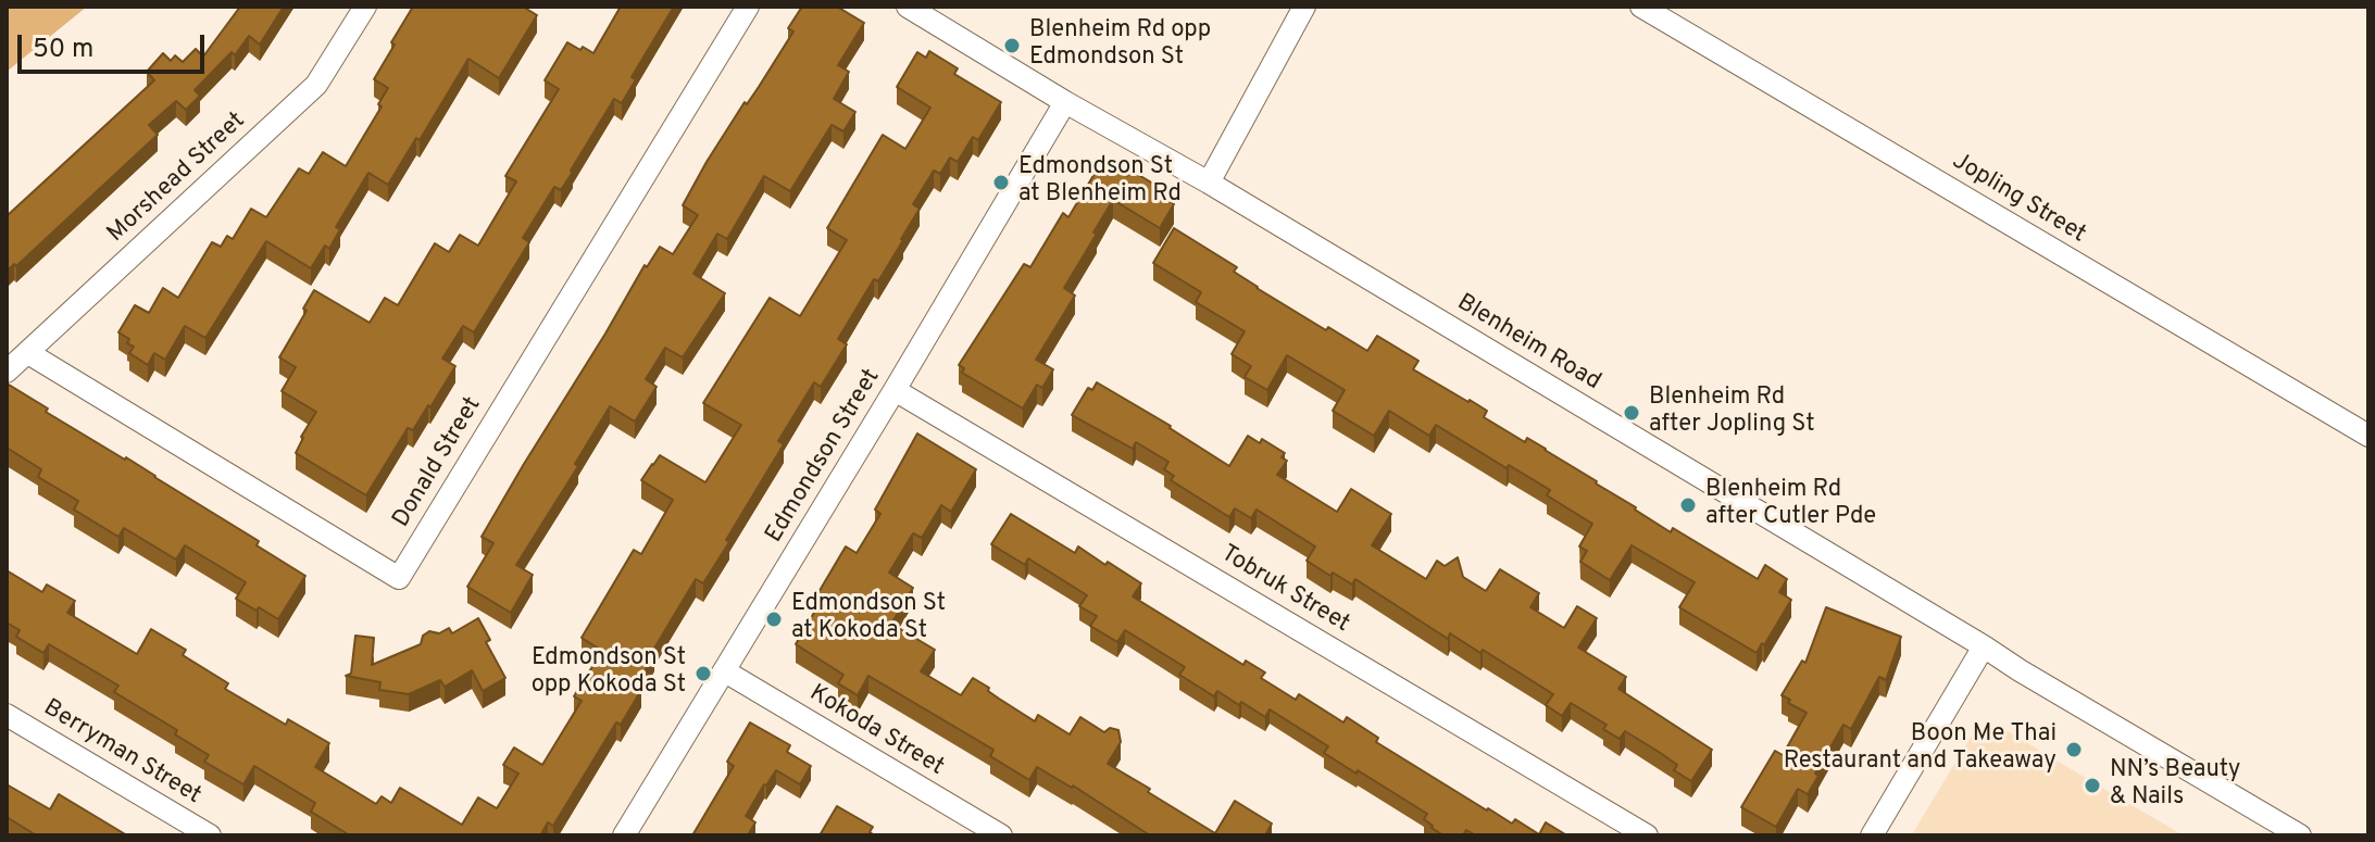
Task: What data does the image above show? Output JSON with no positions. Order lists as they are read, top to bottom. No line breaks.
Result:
{"streets":{"street":["Morshead Street","Jopling Street","Blenheim Road","Edmondson Street","Donald Street","Tobruk Street","Kokoda Street","Berryman Street"]},"crossings":[["Morshead Street","Donald Street"],["Blenheim Road","Edmondson Street"],["Edmondson Street","Tobruk Street"],["Edmondson Street","Kokoda Street"]],"places":["Blenheim Rd opp Edmondson St","Edmondson St at Blenheim Rd","Blenheim Rd after Jopling St","Blenheim Rd after Cutler Pde","Edmondson St at Kokoda St","Edmondson St opp Kokoda St","Boon Me Thai Restaurant and Takeaway","NN’s Beauty & Nails"],"scale_bar":"50 m"}
